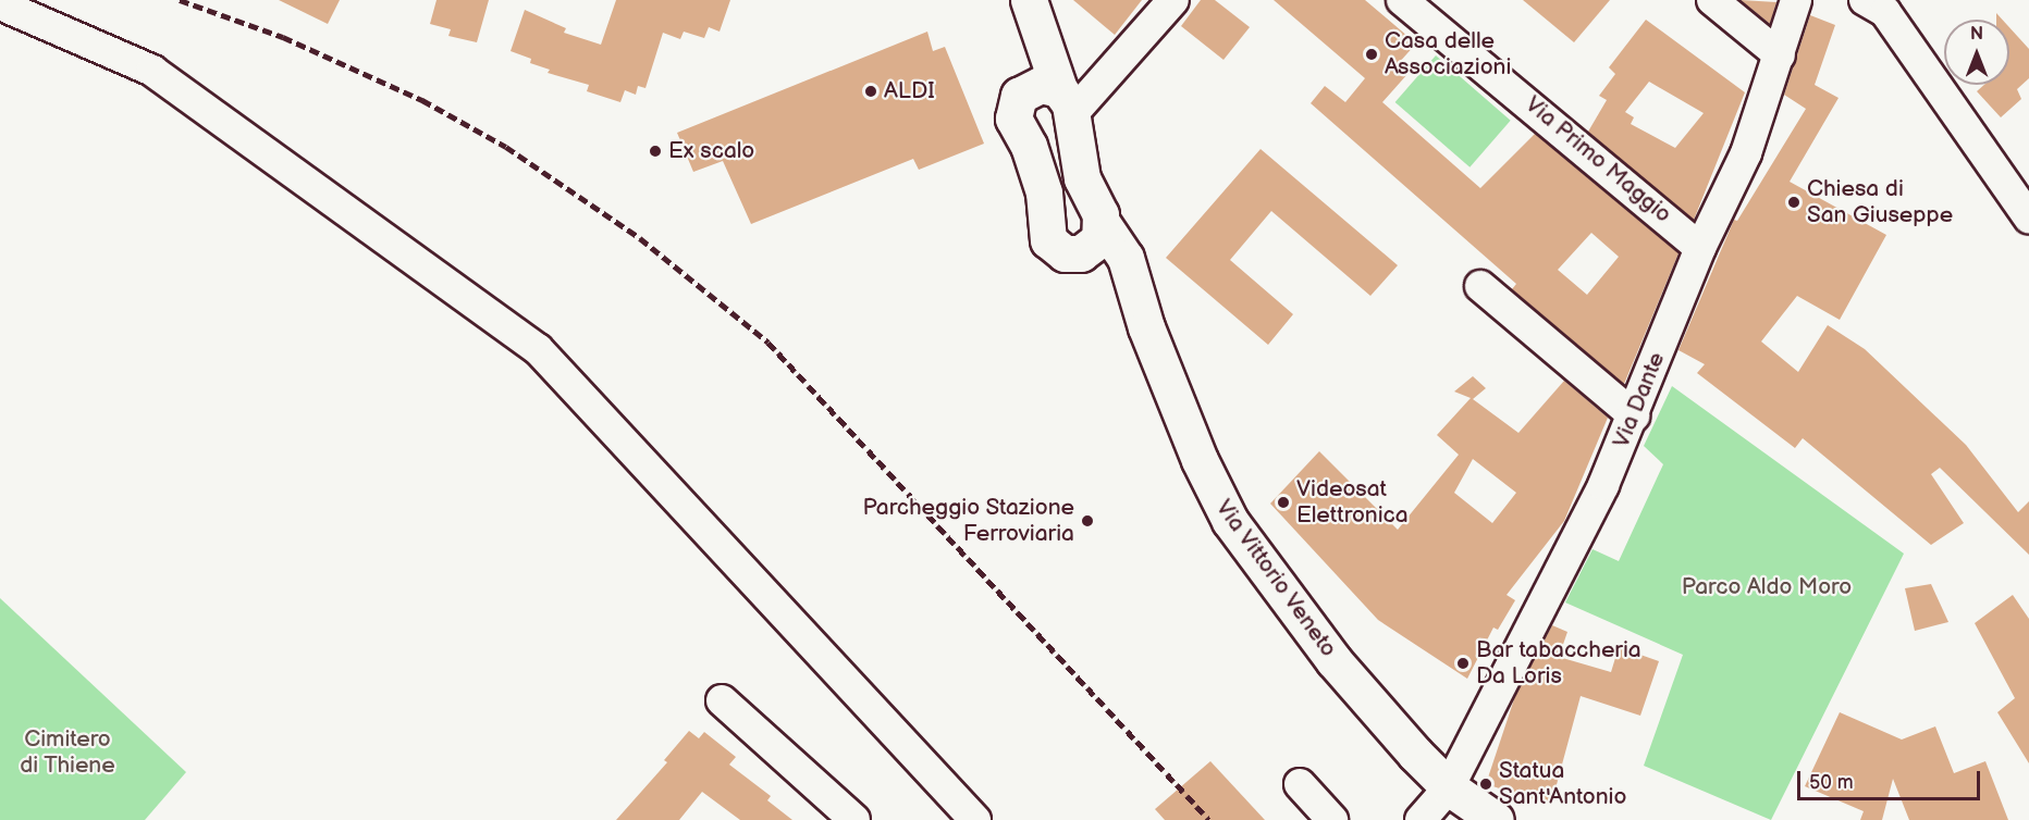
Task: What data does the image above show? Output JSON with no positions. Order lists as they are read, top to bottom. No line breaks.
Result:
{"streets":{"main road":["Via Vittorio Veneto"],"street":["Via Primo Maggio","Via Dante"]},"crossings":[["Via Primo Maggio","Via Dante"],["Via Dante","Via Vittorio Veneto"]],"parks":["Parco Aldo Moro","Cimitero di Thiene"],"places":["Casa delle Associazioni","ALDI","Ex scalo","Chiesa di San Giuseppe","Videosat Elettronica","Parcheggio Stazione Ferroviaria","Bar tabaccheria Da Loris","Statua Sant'Antonio"],"scale_bar":"50 m","north":"top"}
